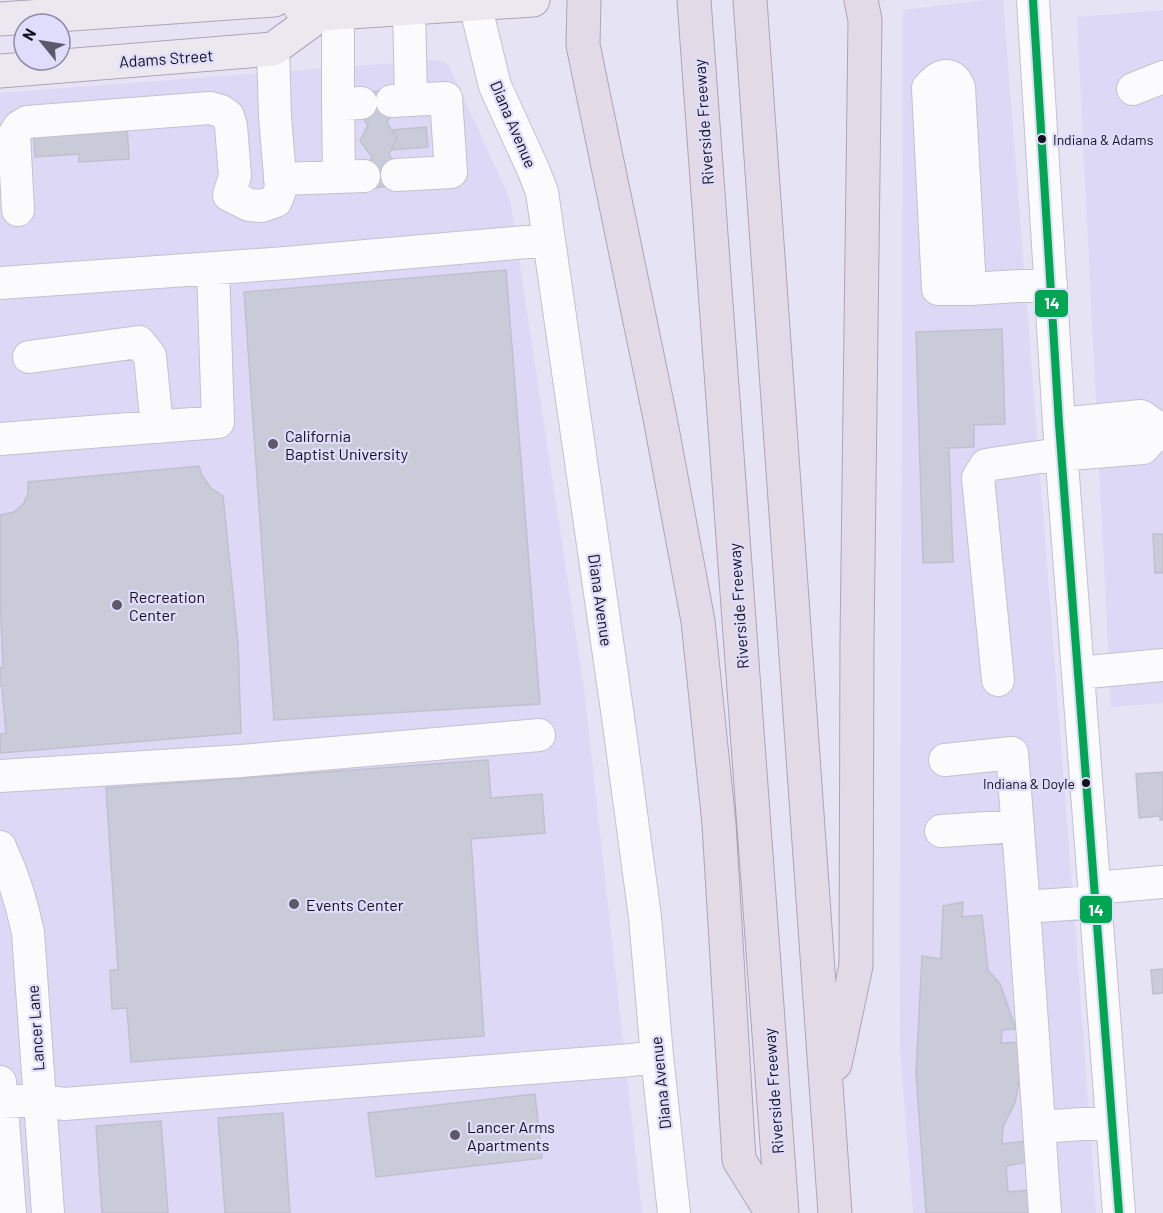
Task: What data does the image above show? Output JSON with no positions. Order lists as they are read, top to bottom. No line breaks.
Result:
{"streets":{"highway":["Riverside Freeway"],"main road":["Adams Street"],"street":["Diana Avenue","Lancer Lane"]},"places":["Indiana & Adams","California Baptist University","Recreation Center","Indiana & Doyle","Events Center","Lancer Arms Apartments"],"lines":["transit line 14"],"north":"top left"}
